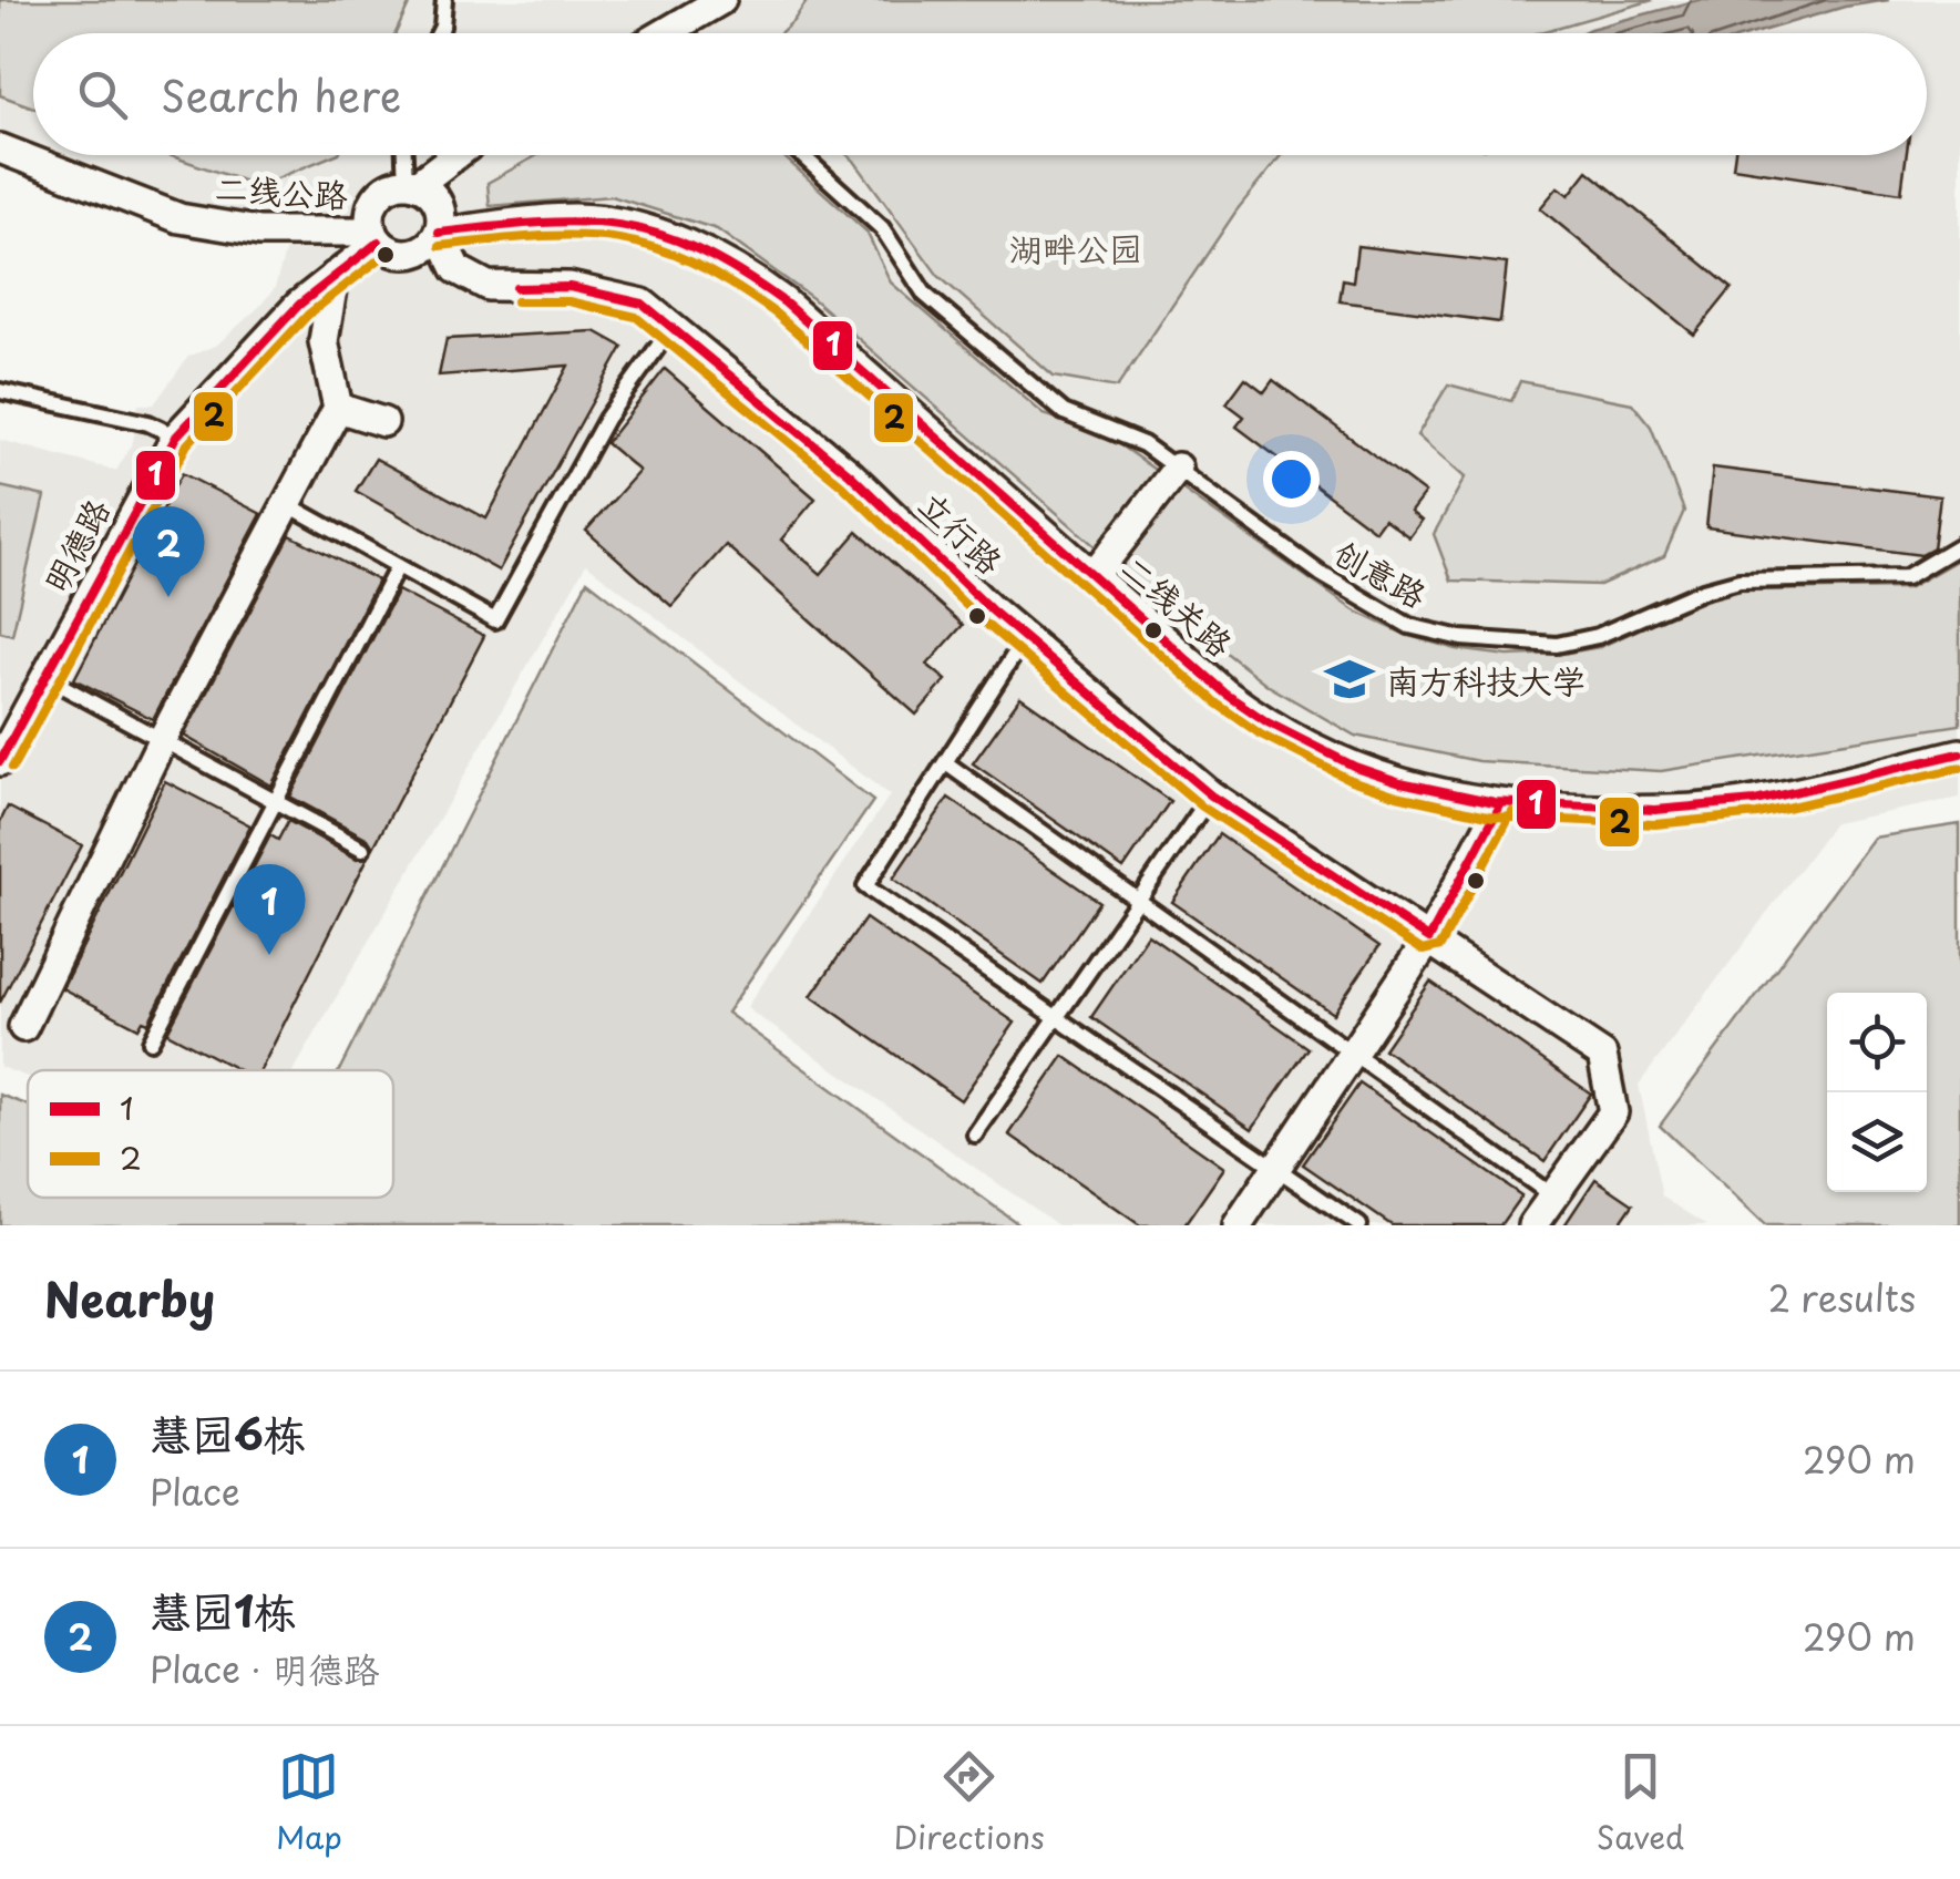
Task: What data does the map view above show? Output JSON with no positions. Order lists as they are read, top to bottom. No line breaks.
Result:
{"streets":{"street":["二线公路","立行路","明德路","二线关路"],"lane":["创意路"]},"crossings":[["二线公路","立行路"],["二线公路","明德路"],["二线公路","二线关路"],["立行路","明德路"],["立行路","二线关路"],["明德路","二线关路"]],"parks":["湖畔公园"],"places":{"school or university":["南方科技大学"]},"lines":["transit line 1","transit line 2"],"legend":["1","2"],"page":{"search":"Search here","pins":["2","1"],"heading":["Nearby","2 results"],"list":[{"mark":"1","name":"慧园6栋","note":"Place","value":"290 m"},{"mark":"2","name":"慧园1栋","note":"Place · 明德路","value":"290 m"}],"nav":["Map","Directions","Saved"]}}
